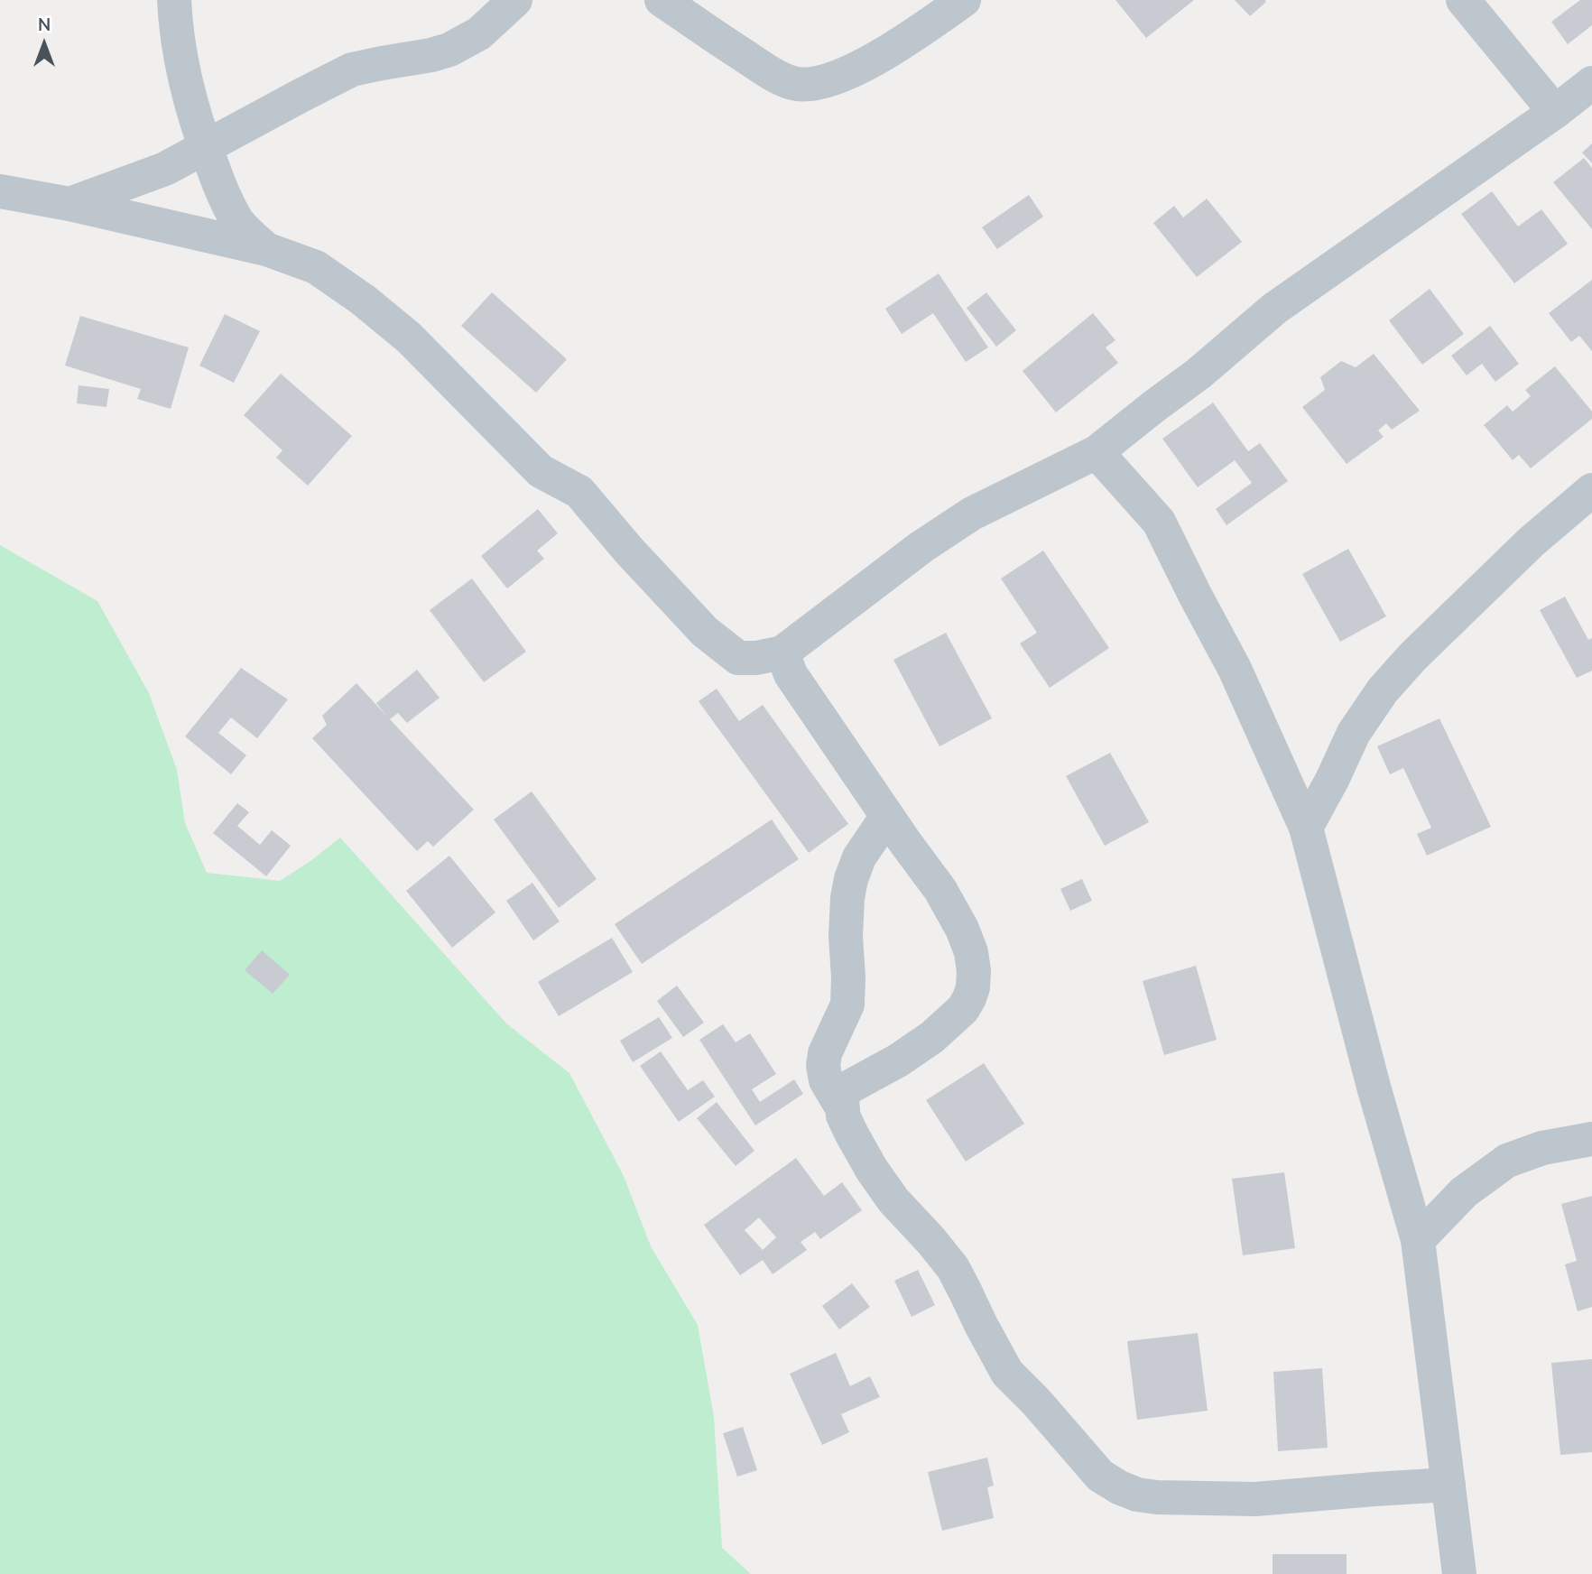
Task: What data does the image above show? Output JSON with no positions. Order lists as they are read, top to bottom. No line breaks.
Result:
{"north":"top"}
